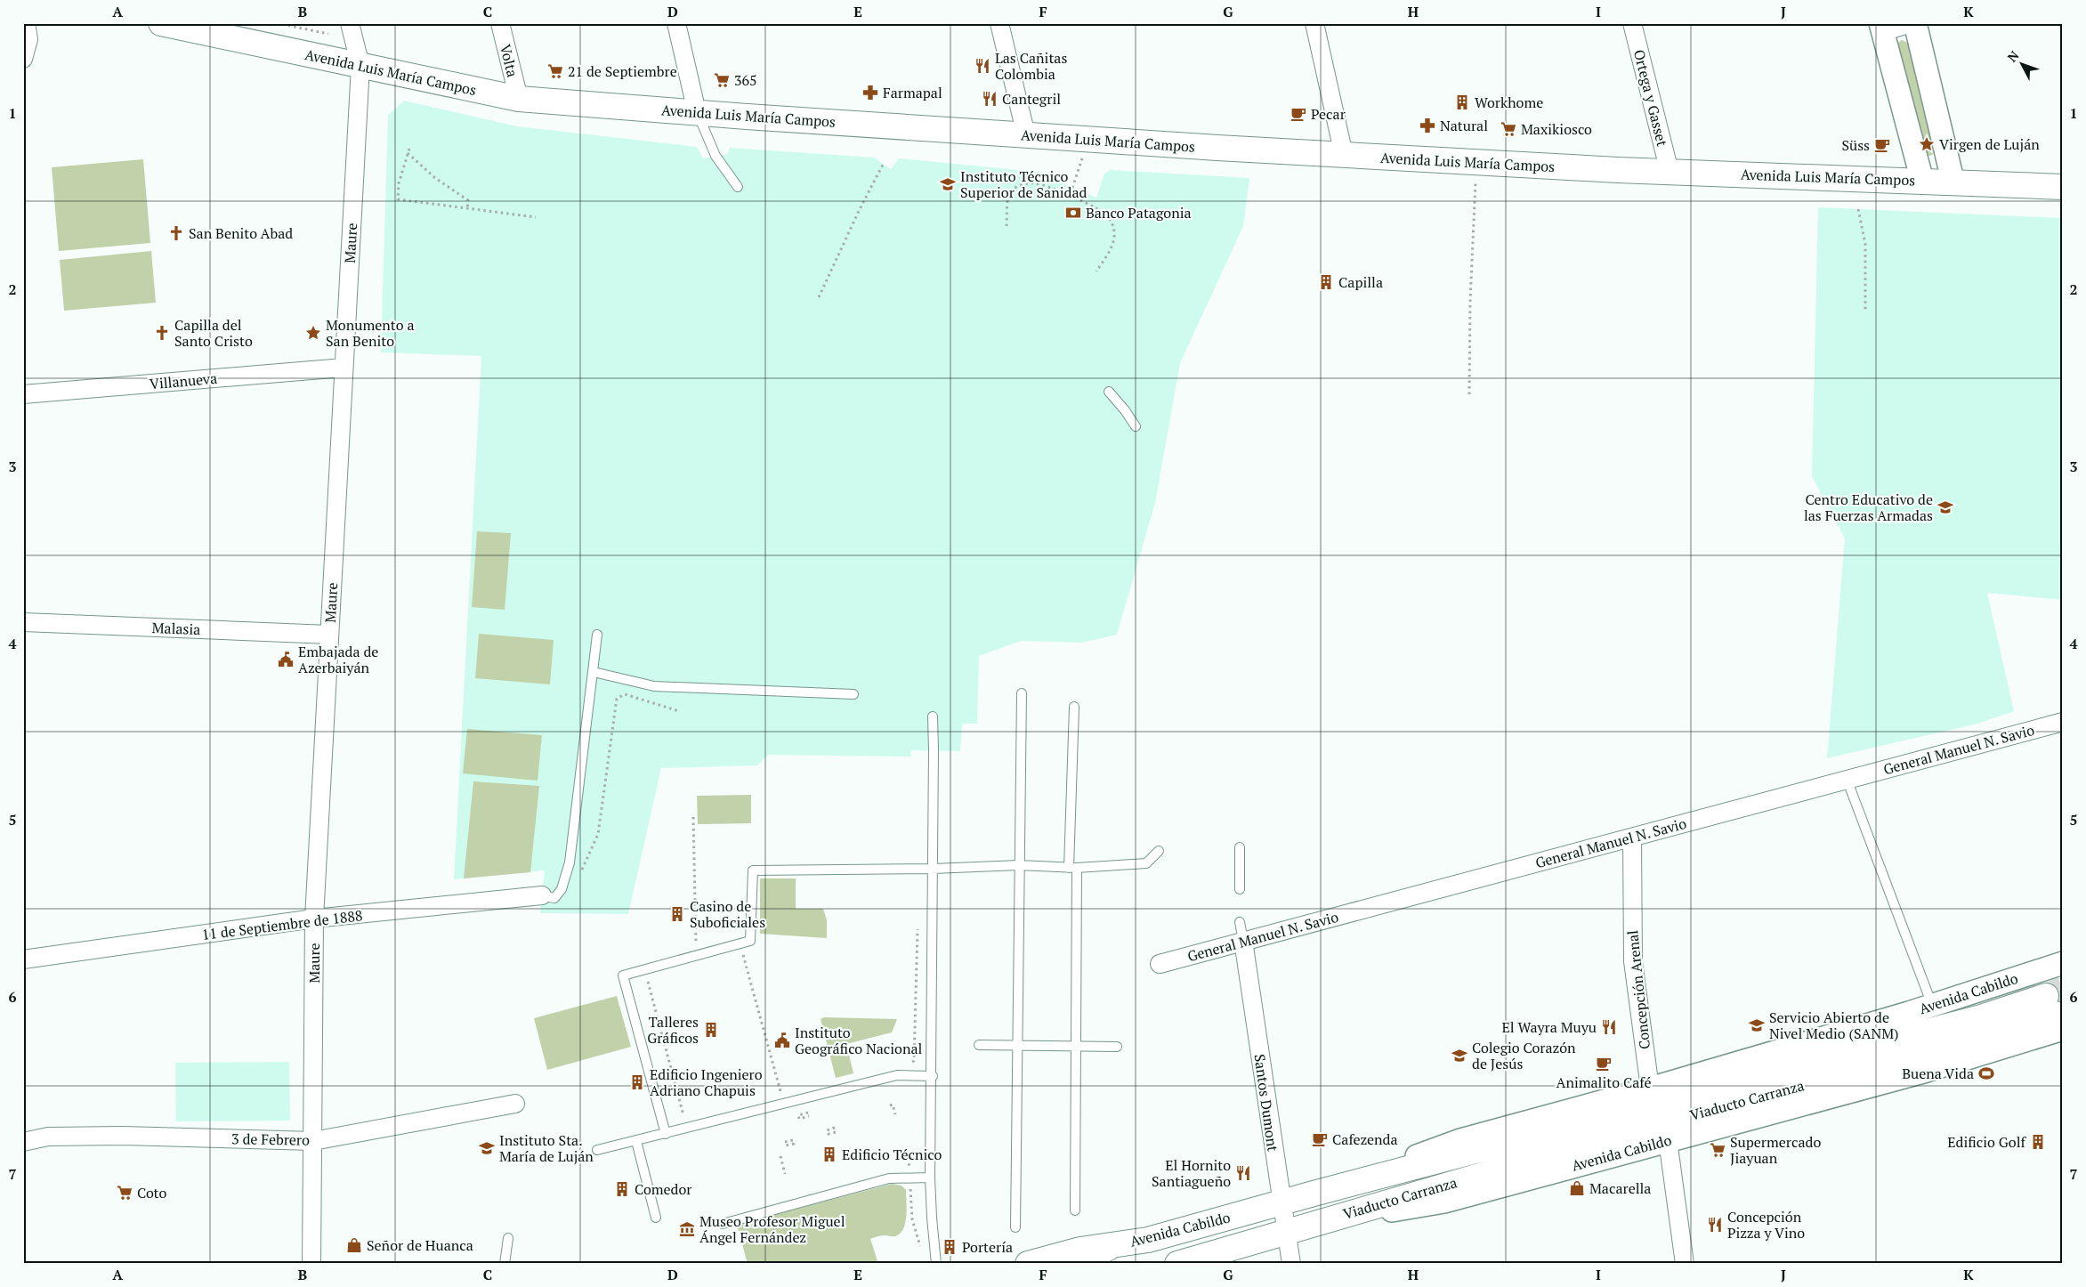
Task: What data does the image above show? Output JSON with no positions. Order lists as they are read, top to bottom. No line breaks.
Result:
{"streets":{"main road":["Avenida Luis María Campos","Avenida Cabildo","Viaducto Carranza"],"street":["Volta","Ortega y Gasset","Maure","Villanueva","Malasia","General Manuel N. Savio","11 de Septiembre de 1888","Concepción Arenal","Santos Dumont","3 de Febrero"]},"crossings":[["Volta","Avenida Luis María Campos"],["Avenida Luis María Campos","Ortega y Gasset"],["Avenida Luis María Campos","Maure"],["Maure","Villanueva"],["Maure","Malasia"],["Maure","11 de Septiembre de 1888"],["Maure","3 de Febrero"],["General Manuel N. Savio","Concepción Arenal"],["General Manuel N. Savio","Santos Dumont"],["Concepción Arenal","Avenida Cabildo"],["Avenida Cabildo","Viaducto Carranza"],["Avenida Cabildo","Santos Dumont"]],"places":{"restaurant":["Las Cañitas Colombia","Cantegril","El Wayra Muyu","El Hornito Santiagueño","Concepción Pizza y Vino"],"supermarket":["21 de Septiembre","365","Maxikiosco","Supermercado Jiayuan","Coto"],"pharmacy":["Farmapal","Natural"],"building":["Workhome","Capilla","Casino de Suboficiales","Talleres Gráficos","Edificio Ingeniero Adriano Chapuis","Edificio Golf","Edificio Técnico","Comedor","Portería"],"cafe":["Pecar","Süss","Animalito Café","Cafezenda"],"place":["Virgen de Luján","Monumento a San Benito"],"school or university":["Instituto Técnico Superior de Sanidad","Centro Educativo de las Fuerzas Armadas","Servicio Abierto de Nivel Medio (SANM)","Colegio Corazón de Jesús","Instituto Sta. María de Luján"],"bank":["Banco Patagonia"],"church":["San Benito Abad","Capilla del Santo Cristo"],"public building":["Embajada de Azerbaiyán","Instituto Geográfico Nacional"],"sports":["Buena Vida"],"shop":["Macarella","Señor de Huanca"],"museum":["Museo Profesor Miguel Ángel Fernández"]},"north":"top left","grid":{"columns":["A","B","C","D","E","F","G","H","I","J","K"],"rows":["1","2","3","4","5","6","7"]}}
